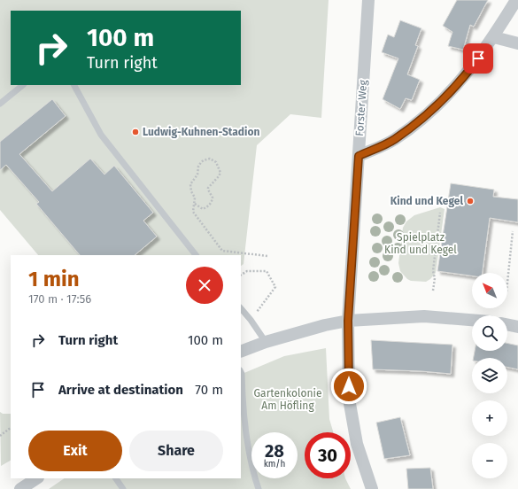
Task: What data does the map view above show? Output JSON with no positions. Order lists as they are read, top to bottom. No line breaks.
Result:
{"streets":{"street":["Forster Weg"]},"parks":["Spielplatz Kind und Kegel","Gartenkolonie Am Höfling"],"places":["Ludwig-Kuhnen-Stadion","Kind und Kegel"],"north":"top left","page":{"turn":["100 m","Turn right"],"heading":["1 min","170 m · 17:56"],"map_buttons":["+","−"],"list":[{"name":"Turn right","value":"100 m"},{"name":"Arrive at destination","value":"70 m"}],"buttons":["Exit","Share"],"speed":"28 km/h","limit":"30"}}
